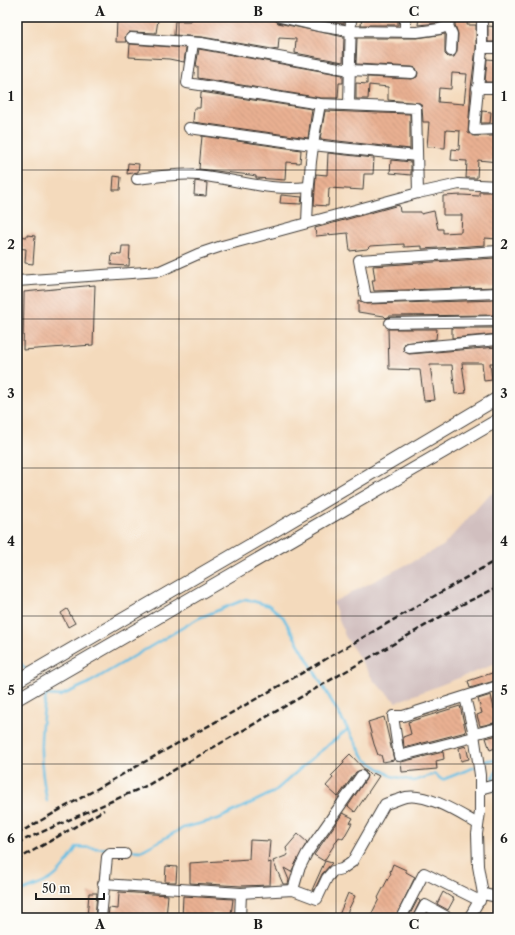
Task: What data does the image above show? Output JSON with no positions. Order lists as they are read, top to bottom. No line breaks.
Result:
{"scale_bar":"50 m","grid":{"columns":["A","B","C"],"rows":["1","2","3","4","5","6"]}}
